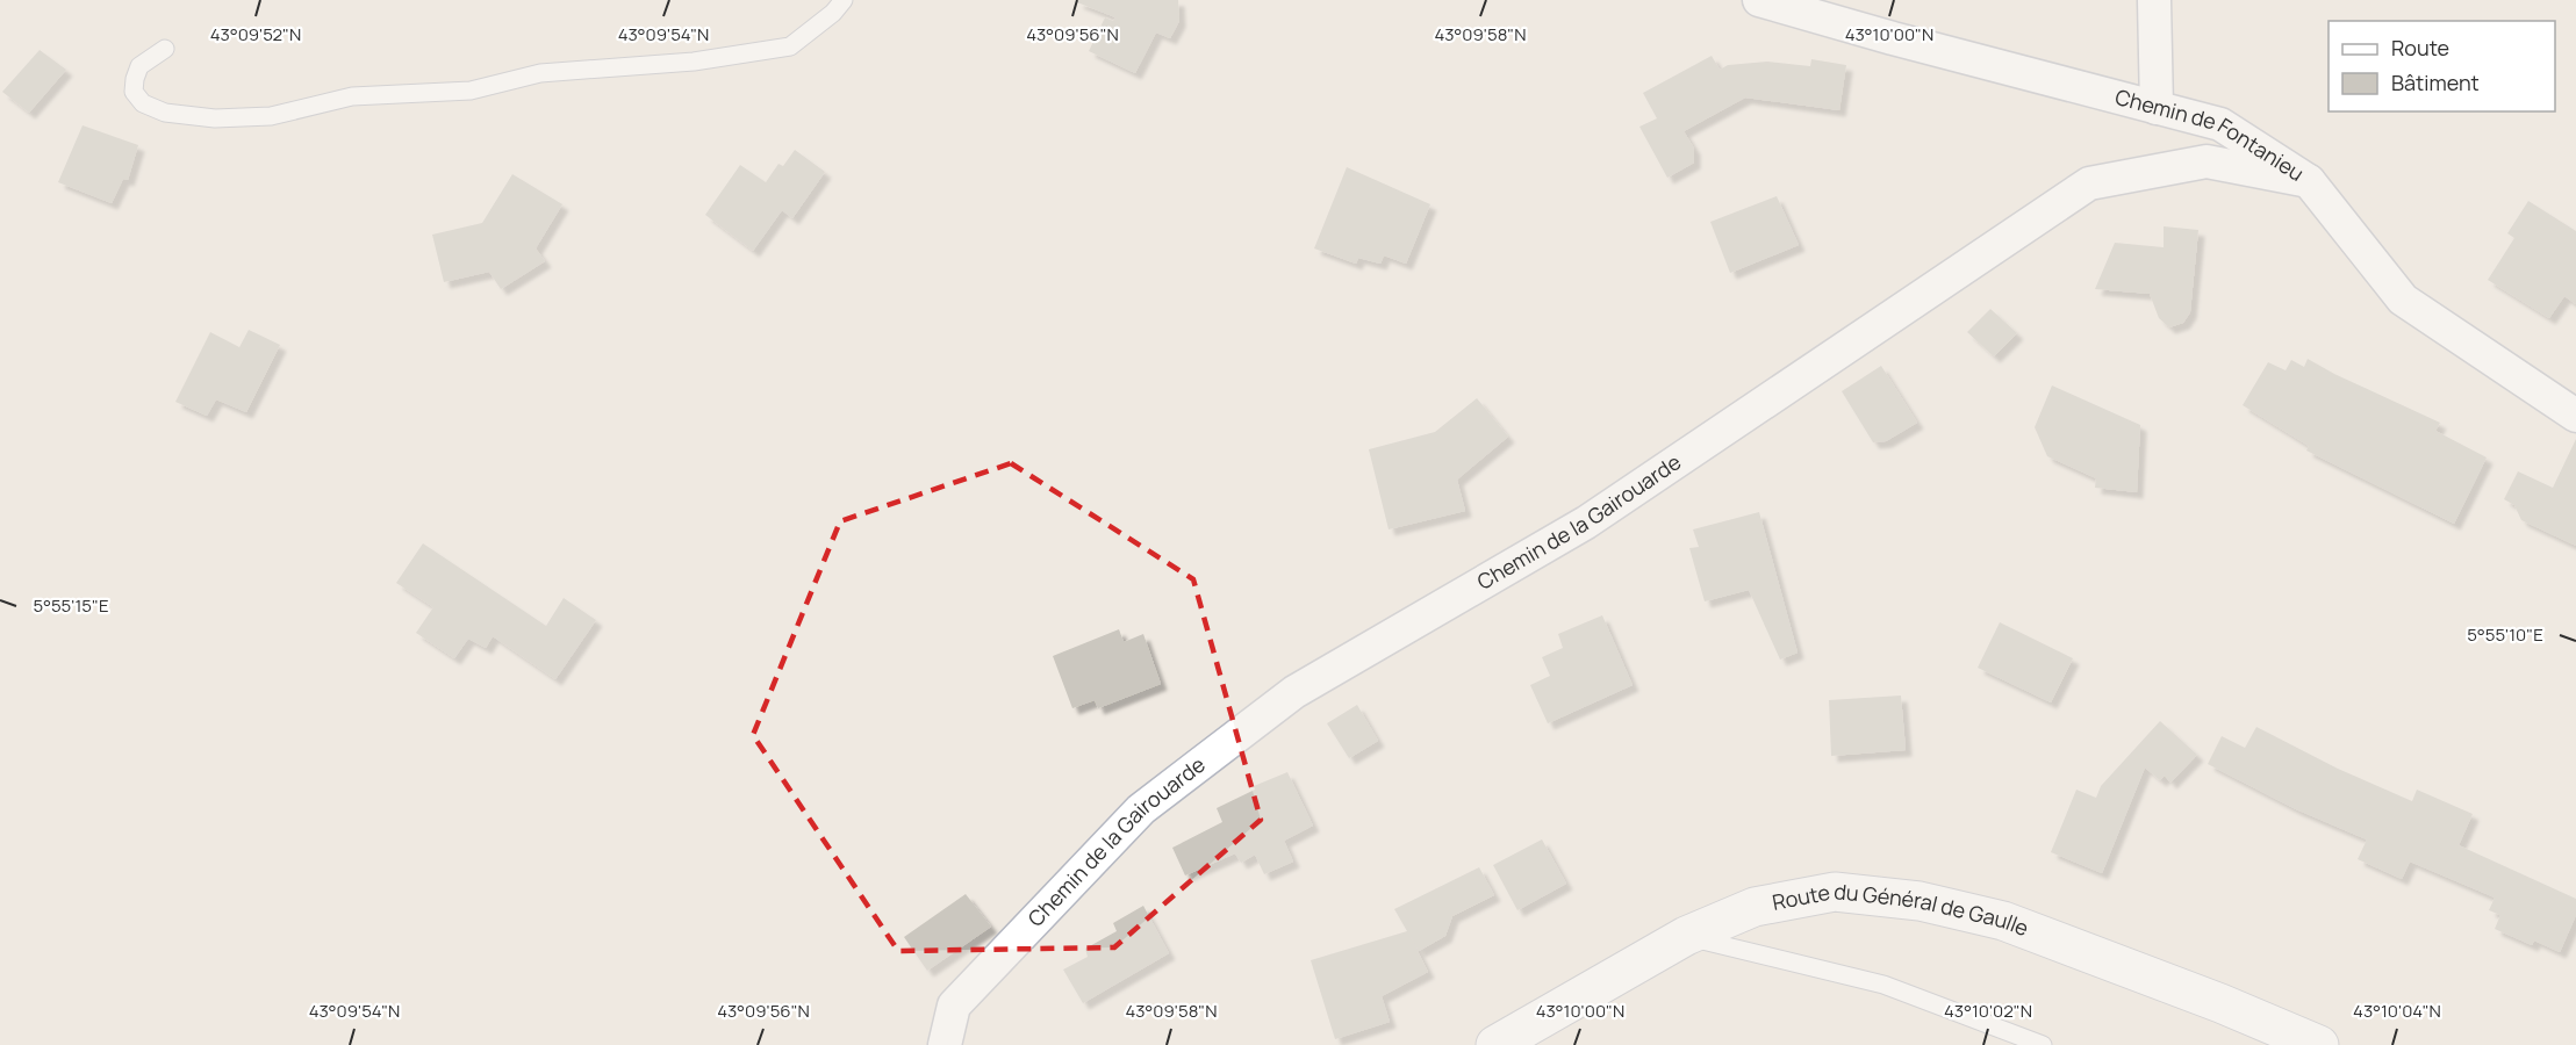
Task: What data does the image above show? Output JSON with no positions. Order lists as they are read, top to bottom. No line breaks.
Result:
{"streets":{"street":["Chemin de Fontanieu","Chemin de la Gairouarde","Route du Général de Gaulle"]},"crossings":[["Chemin de Fontanieu","Chemin de la Gairouarde"]],"legend":["Route","Bâtiment"],"coordinates":["43°09'52\"N","43°09'54\"N","43°09'56\"N","43°09'58\"N","43°10'00\"N","5°55'15\"E","5°55'10\"E","43°10'02\"N","43°10'04\"N"]}
